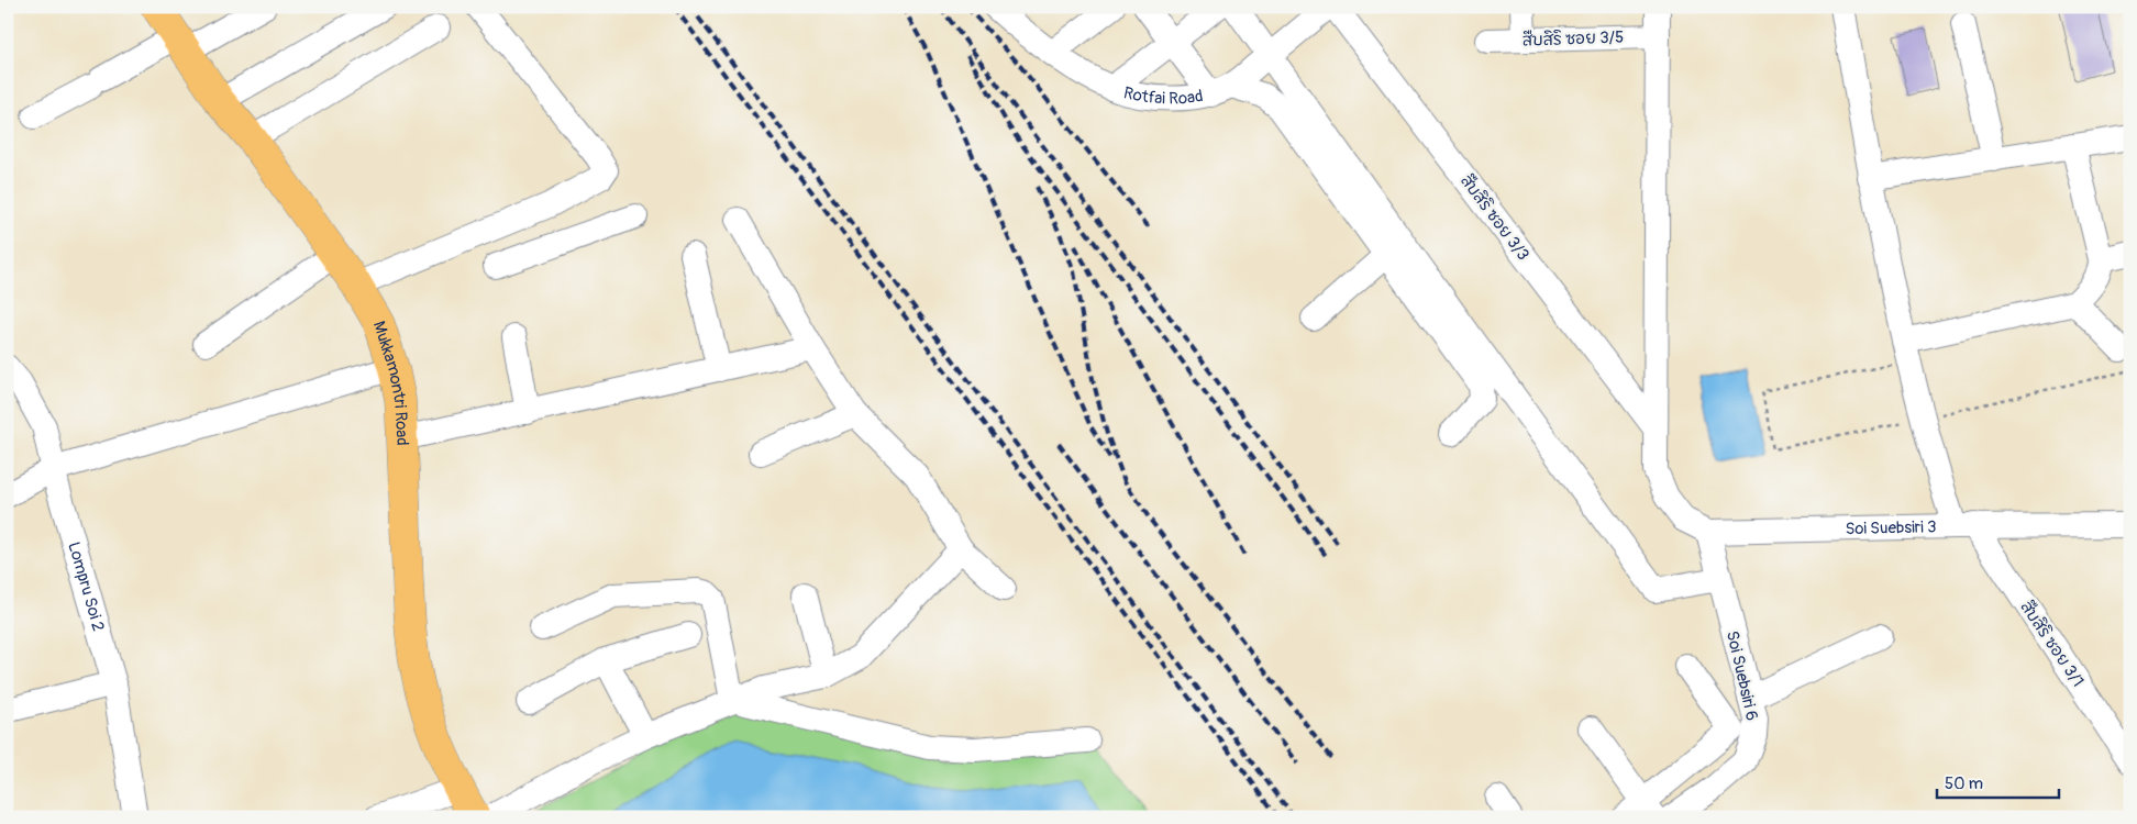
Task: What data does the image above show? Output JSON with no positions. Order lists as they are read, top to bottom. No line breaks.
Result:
{"streets":{"main road":["Mukkamontri Road"],"street":["สืบสิริ ซอย 3/5","Rotfai Road","สืบสิริ ซอย 3/3","Soi Suebsiri 3","Lompru Soi 2","สืบสิริ ซอย 3/1","Soi Suebsiri 6"]},"crossings":[["สืบสิริ ซอย 3/5","Soi Suebsiri 3"],["สืบสิริ ซอย 3/3","Soi Suebsiri 3"],["Soi Suebsiri 3","สืบสิริ ซอย 3/1"],["Soi Suebsiri 3","Soi Suebsiri 6"]],"scale_bar":"50 m"}
